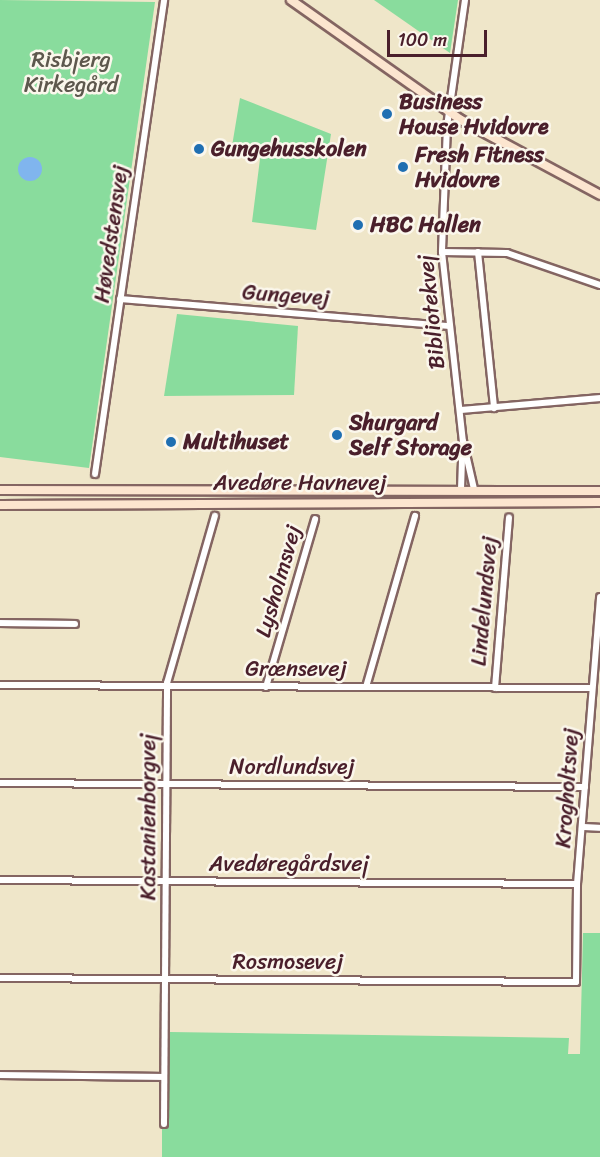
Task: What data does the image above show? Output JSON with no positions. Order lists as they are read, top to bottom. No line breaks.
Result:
{"streets":{"street":["Høvedstensvej","Gungevej","Bibliotekvej","Avedøre Havnevej","Lysholmsvej","Lindelundsvej","Grænsevej","Nordlundsvej","Krogholtsvej","Kastanienborgvej","Avedøregårdsvej","Rosmosevej"]},"crossings":[["Høvedstensvej","Gungevej"],["Gungevej","Bibliotekvej"],["Bibliotekvej","Avedøre Havnevej"],["Lysholmsvej","Grænsevej"],["Lindelundsvej","Grænsevej"],["Grænsevej","Krogholtsvej"],["Grænsevej","Kastanienborgvej"],["Nordlundsvej","Krogholtsvej"],["Nordlundsvej","Kastanienborgvej"],["Krogholtsvej","Avedøregårdsvej"],["Krogholtsvej","Rosmosevej"],["Kastanienborgvej","Avedøregårdsvej"],["Kastanienborgvej","Rosmosevej"]],"parks":["Risbjerg Kirkegård"],"places":["Business House Hvidovre","Gungehusskolen","Fresh Fitness Hvidovre","HBC Hallen","Shurgard Self Storage","Multihuset"],"scale_bar":"100 m"}
